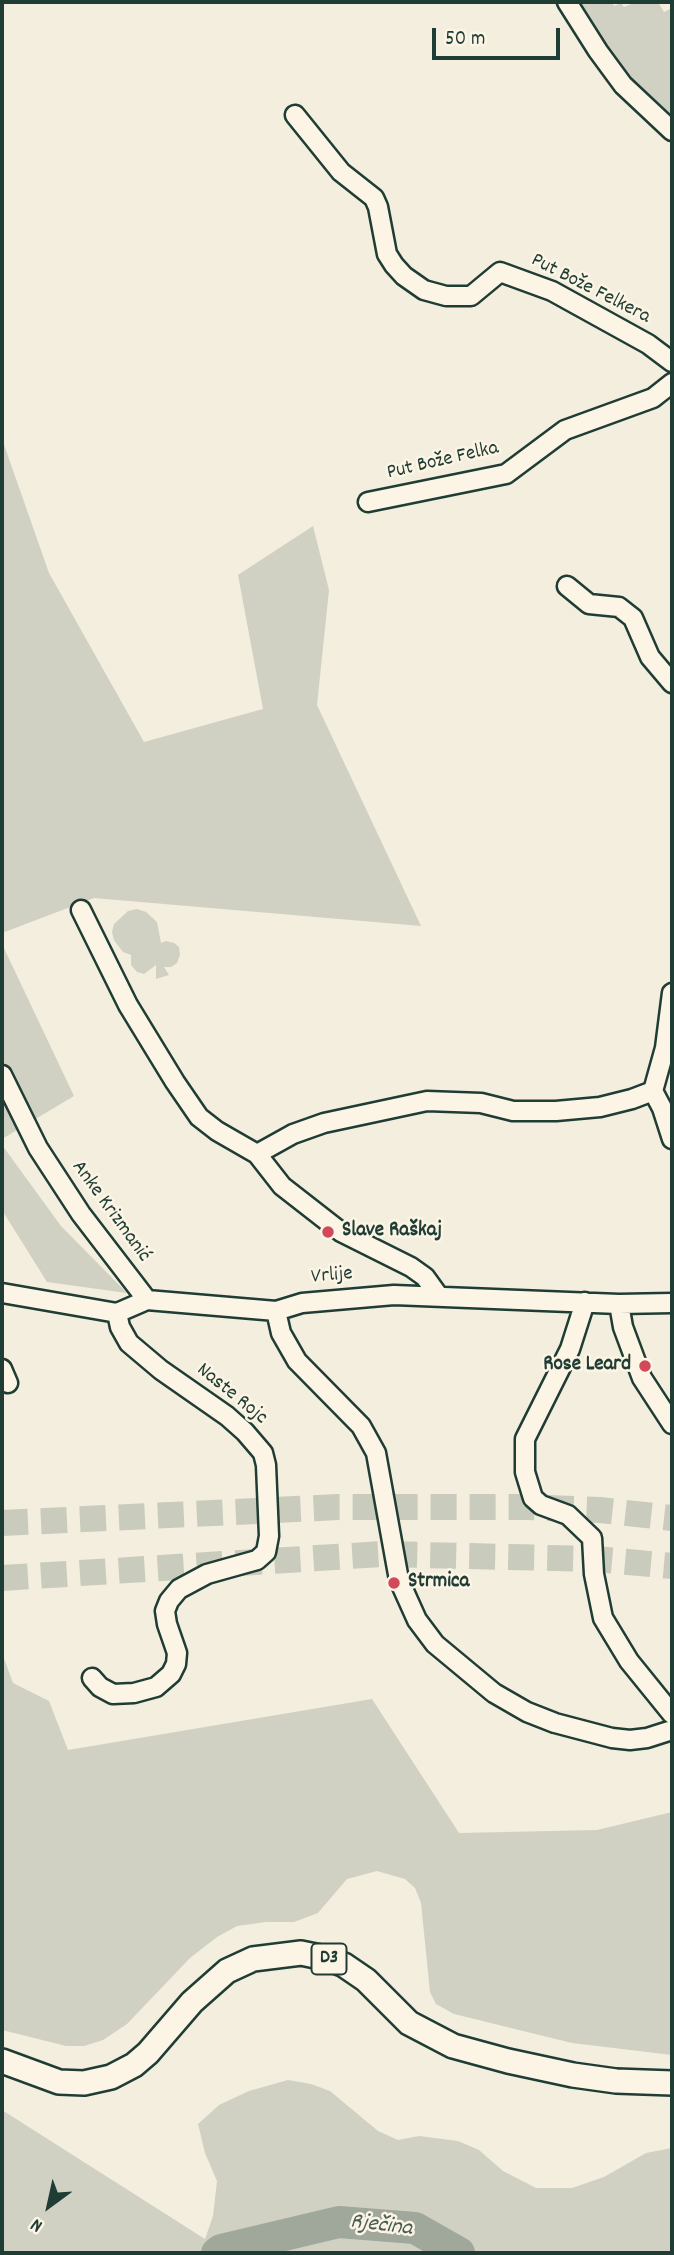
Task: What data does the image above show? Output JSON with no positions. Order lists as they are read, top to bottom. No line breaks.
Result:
{"streets":{"main road":["D3"],"street":["Put Bože Felkera","Put Bože Felka","Anke Krizmanić","Vrlije","Naste Rojc"]},"crossings":[["Anke Krizmanić","Vrlije"],["Vrlije","Naste Rojc"]],"water":["Rječina"],"places":["Slave Raškaj","Rose Leard","Strmica"],"scale_bar":"50 m","north":"bottom left"}
